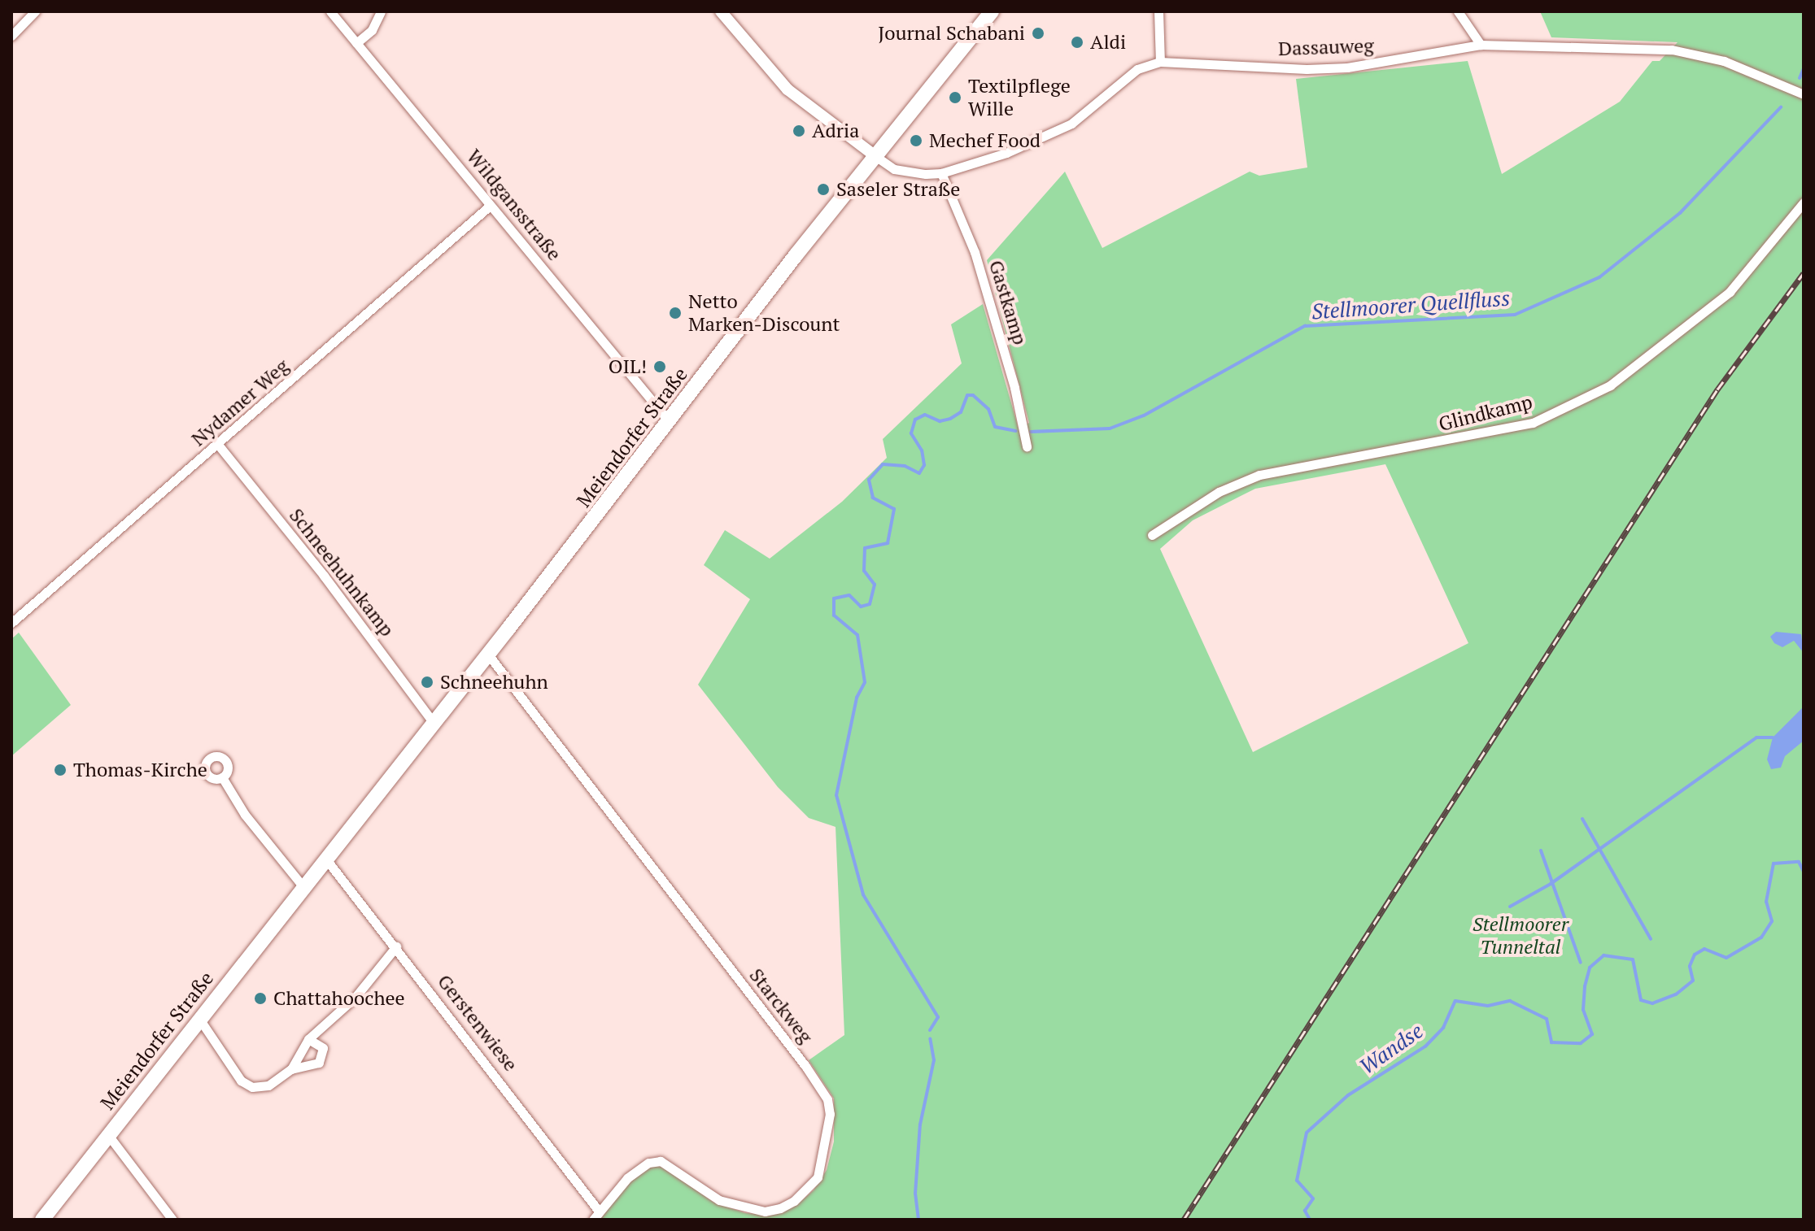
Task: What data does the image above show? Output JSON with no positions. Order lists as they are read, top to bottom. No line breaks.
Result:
{"streets":{"main road":["Meiendorfer Straße"],"street":["Dassauweg","Wildgansstraße","Gastkamp","Nydamer Weg","Glindkamp","Schneehuhnkamp","Starckweg","Gerstenwiese"]},"crossings":[["Dassauweg","Gastkamp"],["Dassauweg","Meiendorfer Straße"],["Wildgansstraße","Nydamer Weg"],["Wildgansstraße","Meiendorfer Straße"],["Nydamer Weg","Schneehuhnkamp"],["Meiendorfer Straße","Schneehuhnkamp"],["Meiendorfer Straße","Starckweg"],["Meiendorfer Straße","Gerstenwiese"],["Starckweg","Gerstenwiese"]],"water":["Stellmoorer Quellfluss","Wandse"],"parks":["Stellmoorer Tunneltal"],"places":["Journal Schabani","Aldi","Textilpflege Wille","Adria","Mechef Food","Saseler Straße","Netto Marken-Discount","OIL!","Schneehuhn","Thomas-Kirche","Chattahoochee"]}
